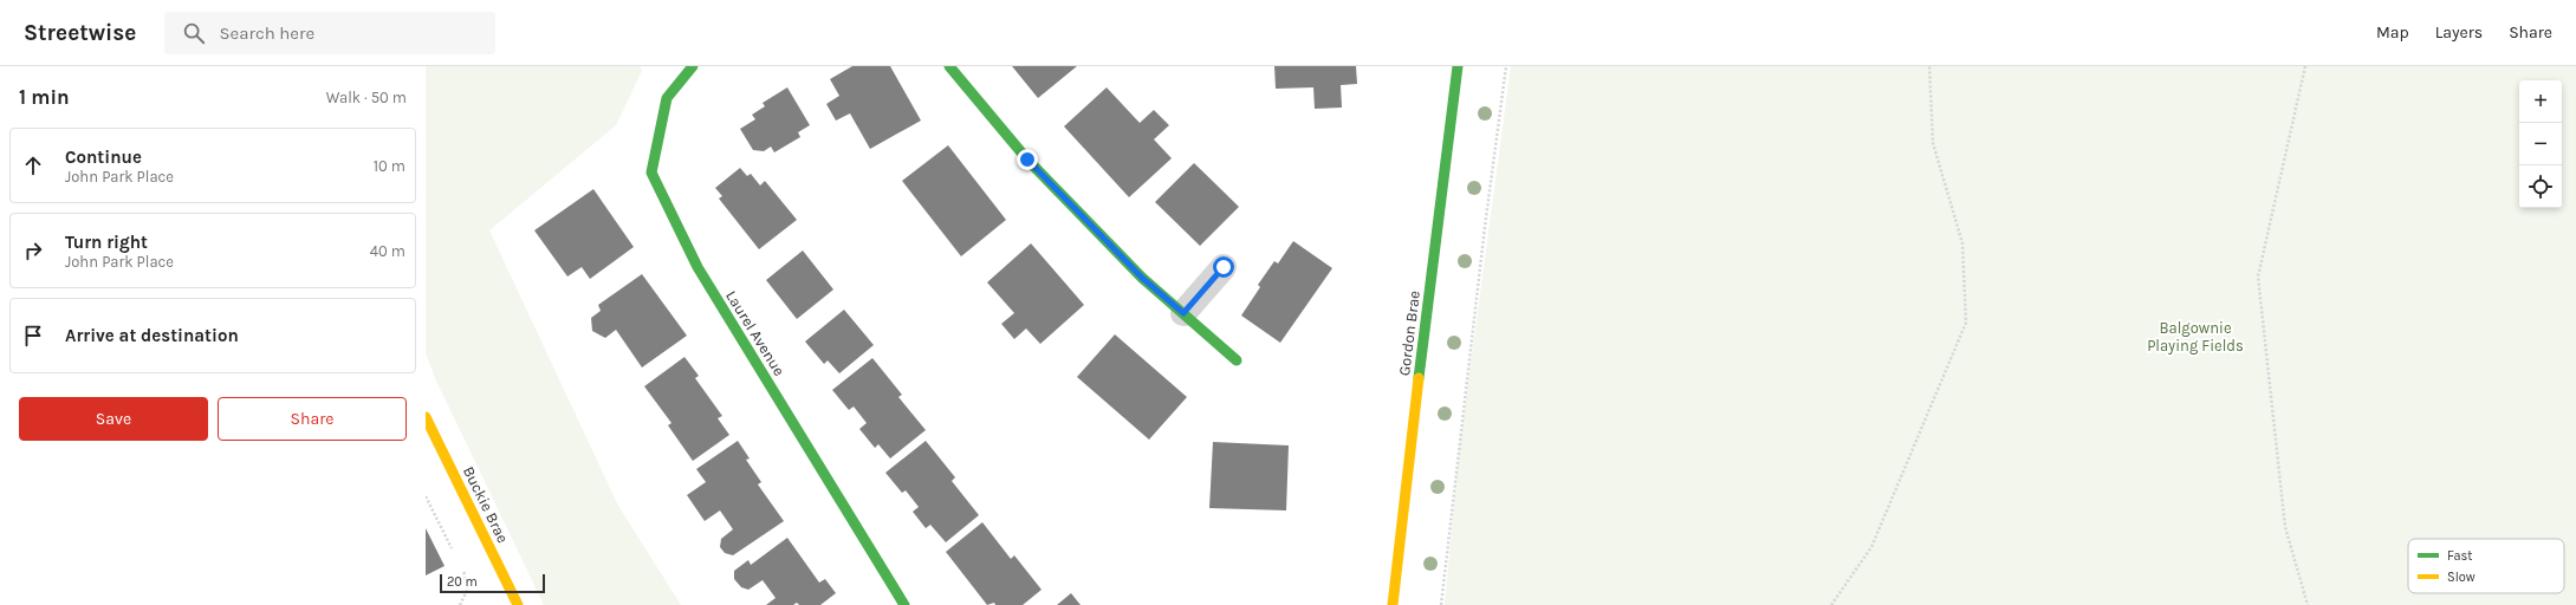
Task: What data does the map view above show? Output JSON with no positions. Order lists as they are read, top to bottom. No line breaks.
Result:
{"streets":{"street":["Laurel Avenue","Gordon Brae","Buckie Brae"]},"parks":["Balgownie Playing Fields"],"legend":["Fast","Slow"],"scale_bar":"20 m","page":{"header":"Streetwise","search":"Search here","nav":["Map","Layers","Share"],"heading":["1 min","Walk · 50 m"],"map_buttons":["+","−"],"list":[["Continue","John Park Place","10 m"],["Turn right","John Park Place","40 m"],"Arrive at destination"],"buttons":["Save","Share"],"scale":"20 m"}}
